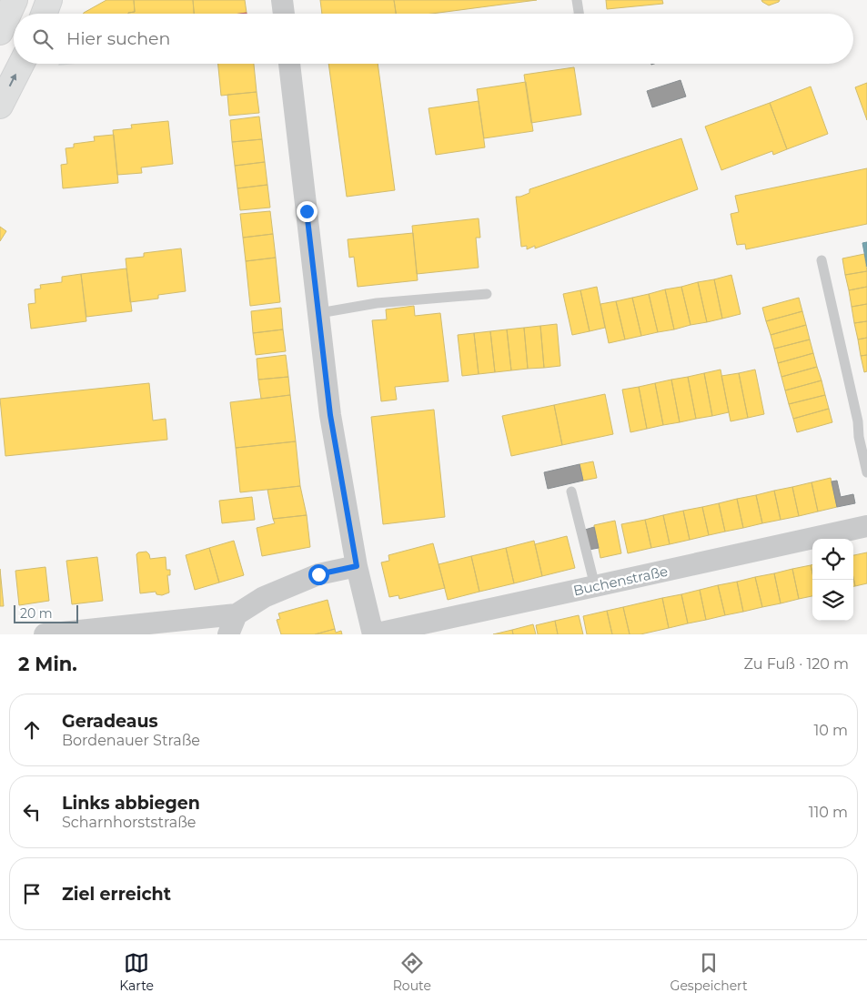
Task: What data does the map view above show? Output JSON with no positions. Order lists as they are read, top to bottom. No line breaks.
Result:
{"streets":{"street":["Buchenstraße"]},"scale_bar":"20 m","page":{"search":"Hier suchen","scale":"20 m","heading":["2 Min.","Zu Fuß · 120 m"],"list":[["Geradeaus","Bordenauer Straße","10 m"],["Links abbiegen","Scharnhorststraße","110 m"],"Ziel erreicht"],"nav":["Karte","Route","Gespeichert"]}}
